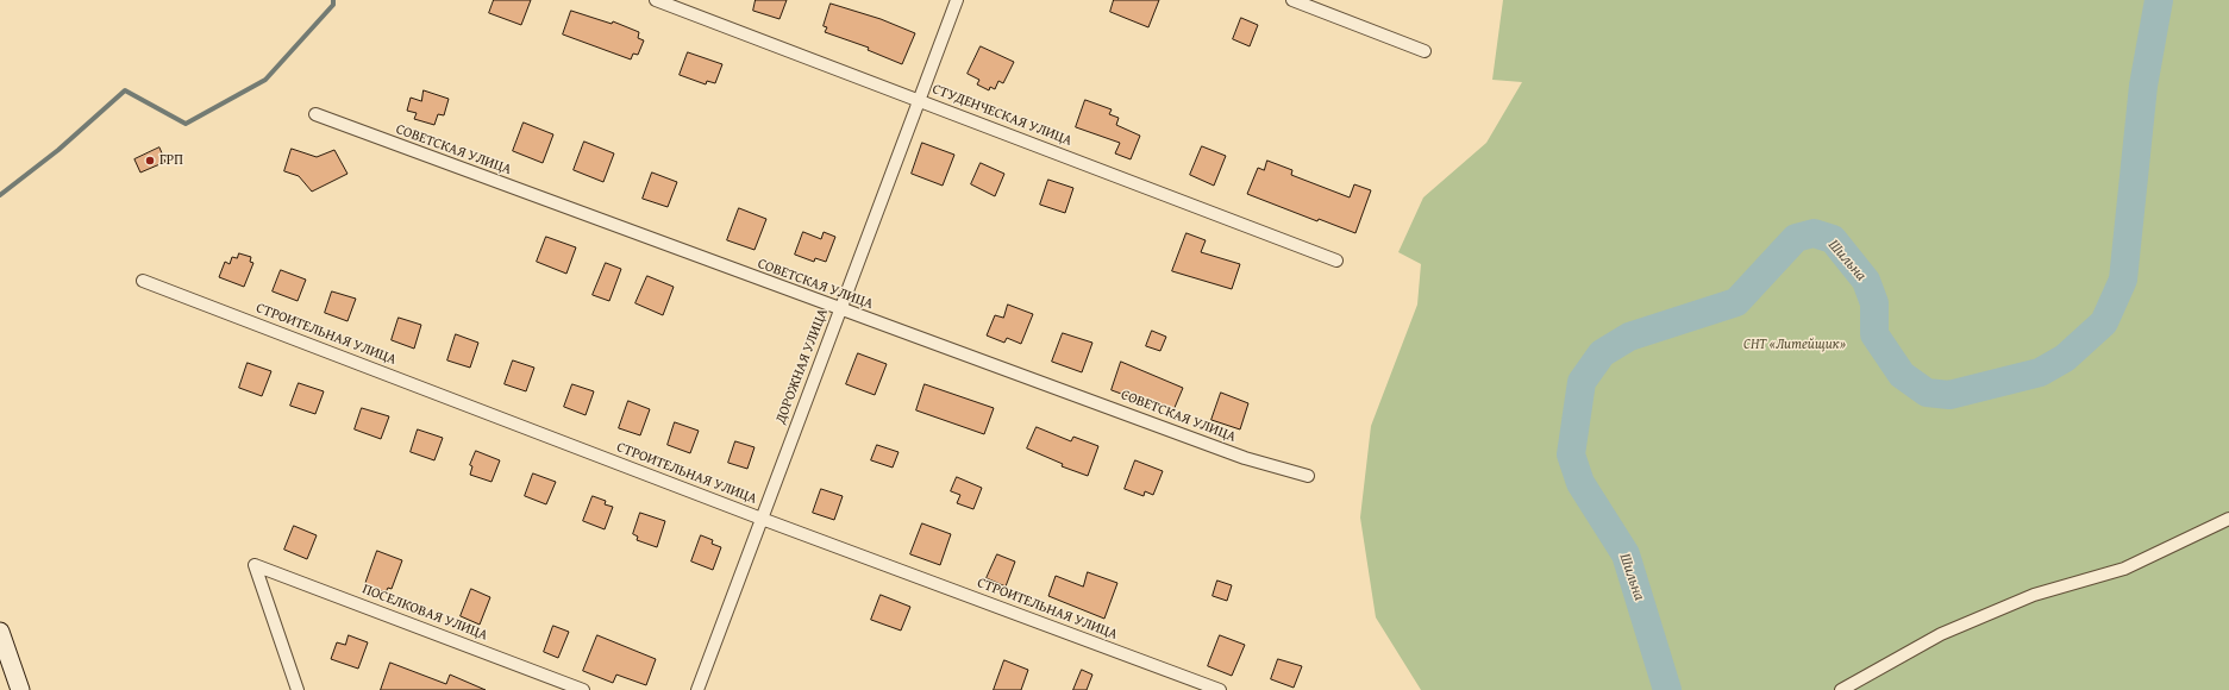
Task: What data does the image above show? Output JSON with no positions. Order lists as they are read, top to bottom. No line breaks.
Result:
{"streets":{"street":["СТУДЕНЧЕСКАЯ УЛИЦА","СОВЕТСКАЯ УЛИЦА","СТРОИТЕЛЬНАЯ УЛИЦА","ДОРОЖНАЯ УЛИЦА","ПОСЕЛКОВАЯ УЛИЦА"]},"crossings":[["СТУДЕНЧЕСКАЯ УЛИЦА","ДОРОЖНАЯ УЛИЦА"],["СОВЕТСКАЯ УЛИЦА","ДОРОЖНАЯ УЛИЦА"],["СТРОИТЕЛЬНАЯ УЛИЦА","ДОРОЖНАЯ УЛИЦА"]],"water":["Шильна"],"parks":["СНТ «Литейщик»"],"places":["ГРП"]}
